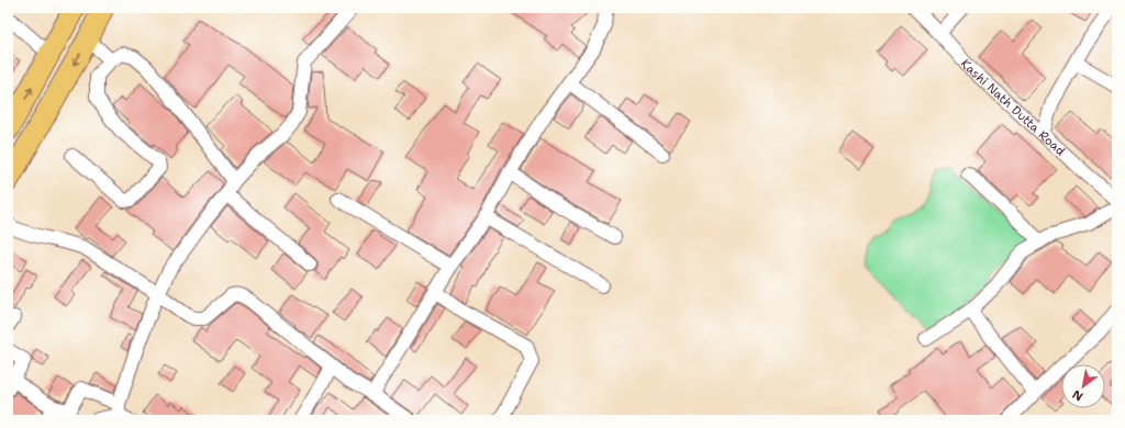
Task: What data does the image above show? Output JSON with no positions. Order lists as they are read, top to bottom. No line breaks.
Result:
{"streets":{"street":["Kashi Nath Dutta Road"]},"north":"bottom left"}
